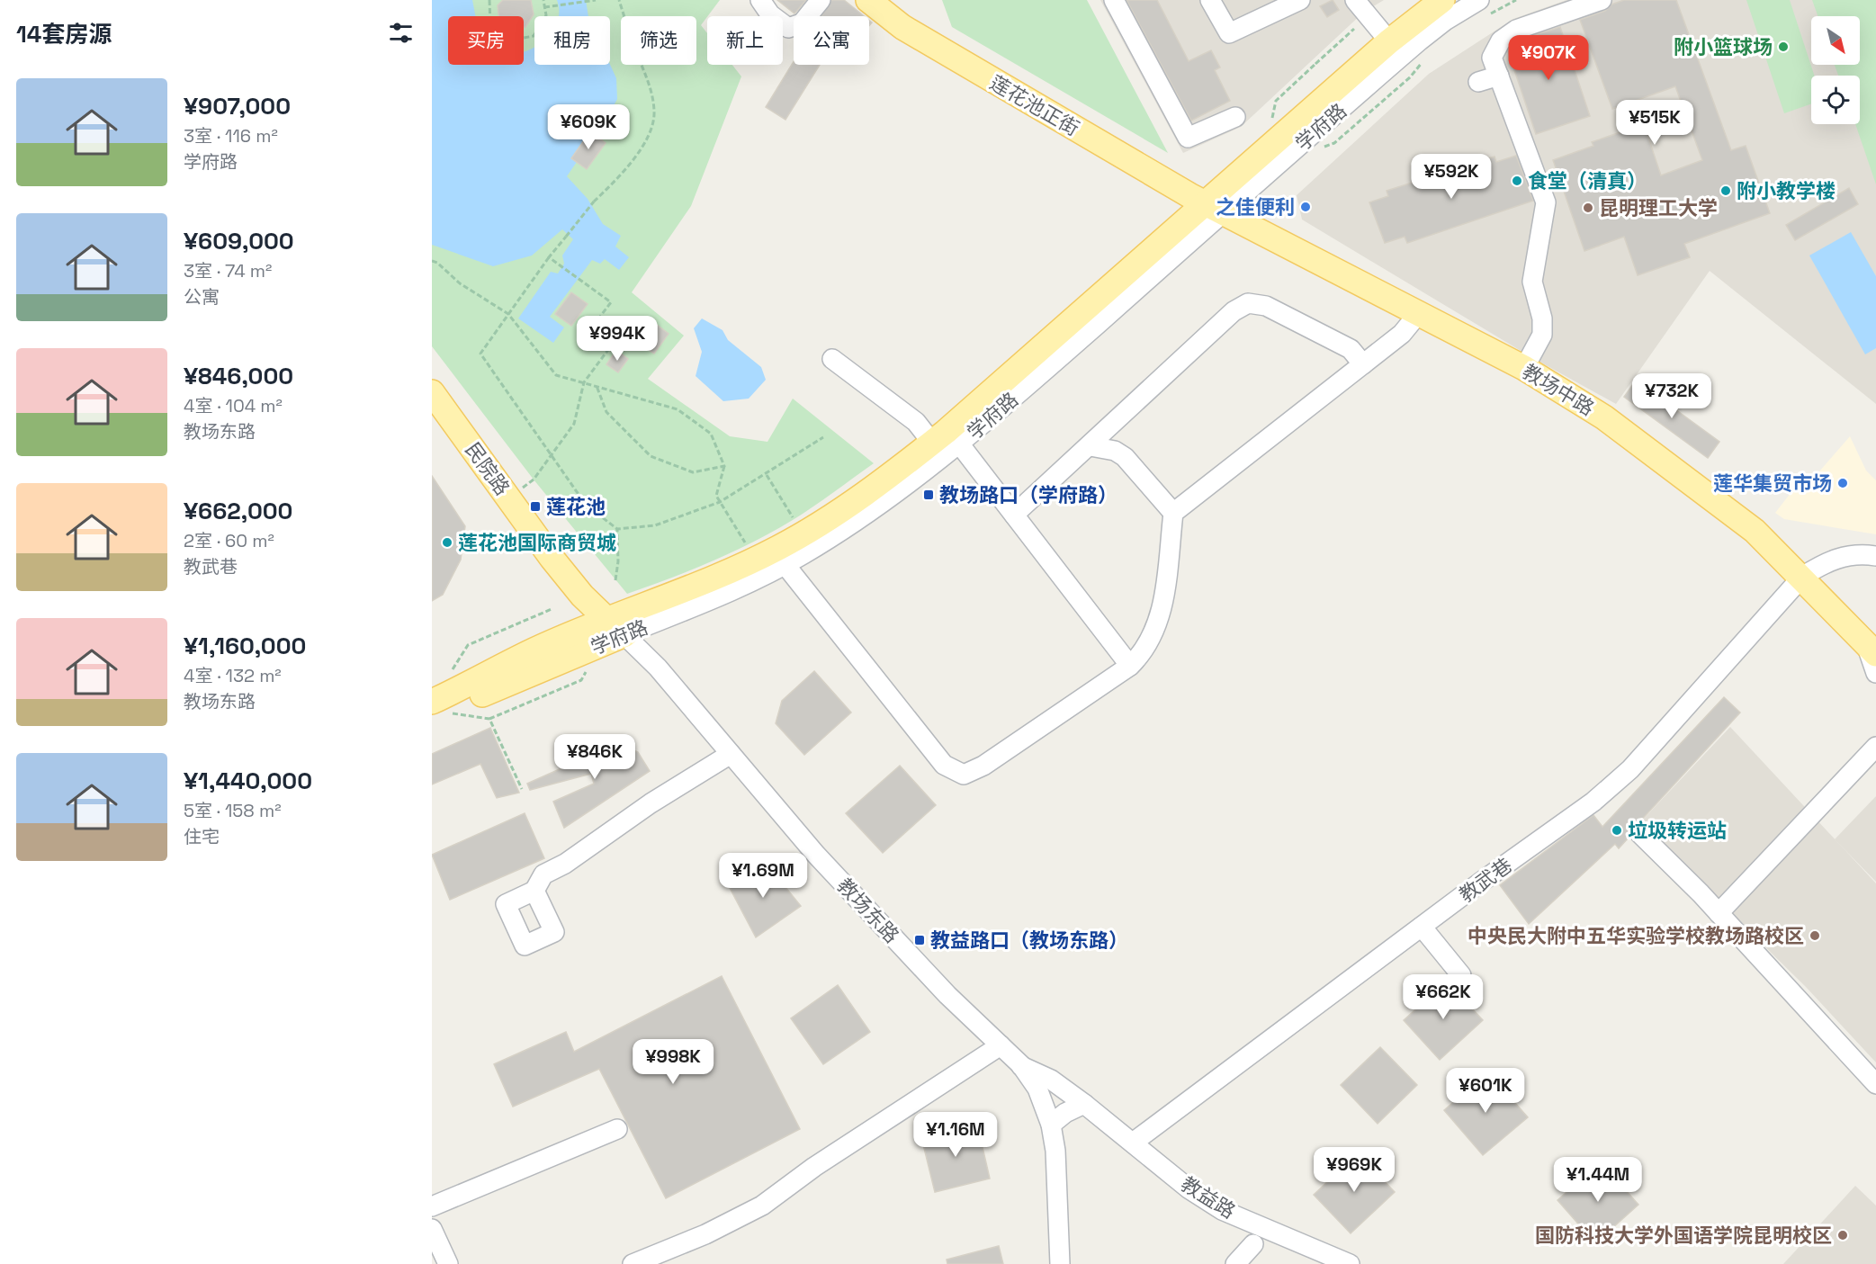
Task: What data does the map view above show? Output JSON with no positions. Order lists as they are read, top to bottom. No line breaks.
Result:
{"streets":{"main road":["莲花池正街","学府路","教场中路","民院路"],"street":["教武巷","教场东路","教益路"]},"crossings":[["莲花池正街","学府路"],["莲花池正街","教场中路"],["学府路","教场中路"],["学府路","民院路"],["学府路","教场东路"],["教场中路","教武巷"],["民院路","教场东路"],["教武巷","教益路"],["教场东路","教益路"]],"places":{"other":["附小篮球场","食堂（清真）","附小教学楼","之佳便利","昆明理工大学","莲华集贸市场","莲花池国际商贸城","垃圾转运站","中央民大附中五华实验学校教场路校区","国防科技大学外国语学院昆明校区"],"transit":["教场路口（学府路）","莲花池","教益路口（教场东路）"]},"north":"bottom right","page":{"heading":"14套房源","chip":["买房","租房","筛选","新上","公寓"],"price":["¥907K","¥515K","¥609K","¥592K","¥994K","¥732K","¥846K","¥1.69M","¥662K","¥998K","¥601K","¥1.16M","¥969K","¥1.44M"],"list":[{"name":"¥907,000","note":"3室 · 116 m² · 学府路"},{"name":"¥609,000","note":"3室 · 74 m² · 公寓"},{"name":"¥846,000","note":"4室 · 104 m² · 教场东路"},{"name":"¥662,000","note":"2室 · 60 m² · 教武巷"},{"name":"¥1,160,000","note":"4室 · 132 m² · 教场东路"},{"name":"¥1,440,000","note":"5室 · 158 m² · 住宅"}]}}
